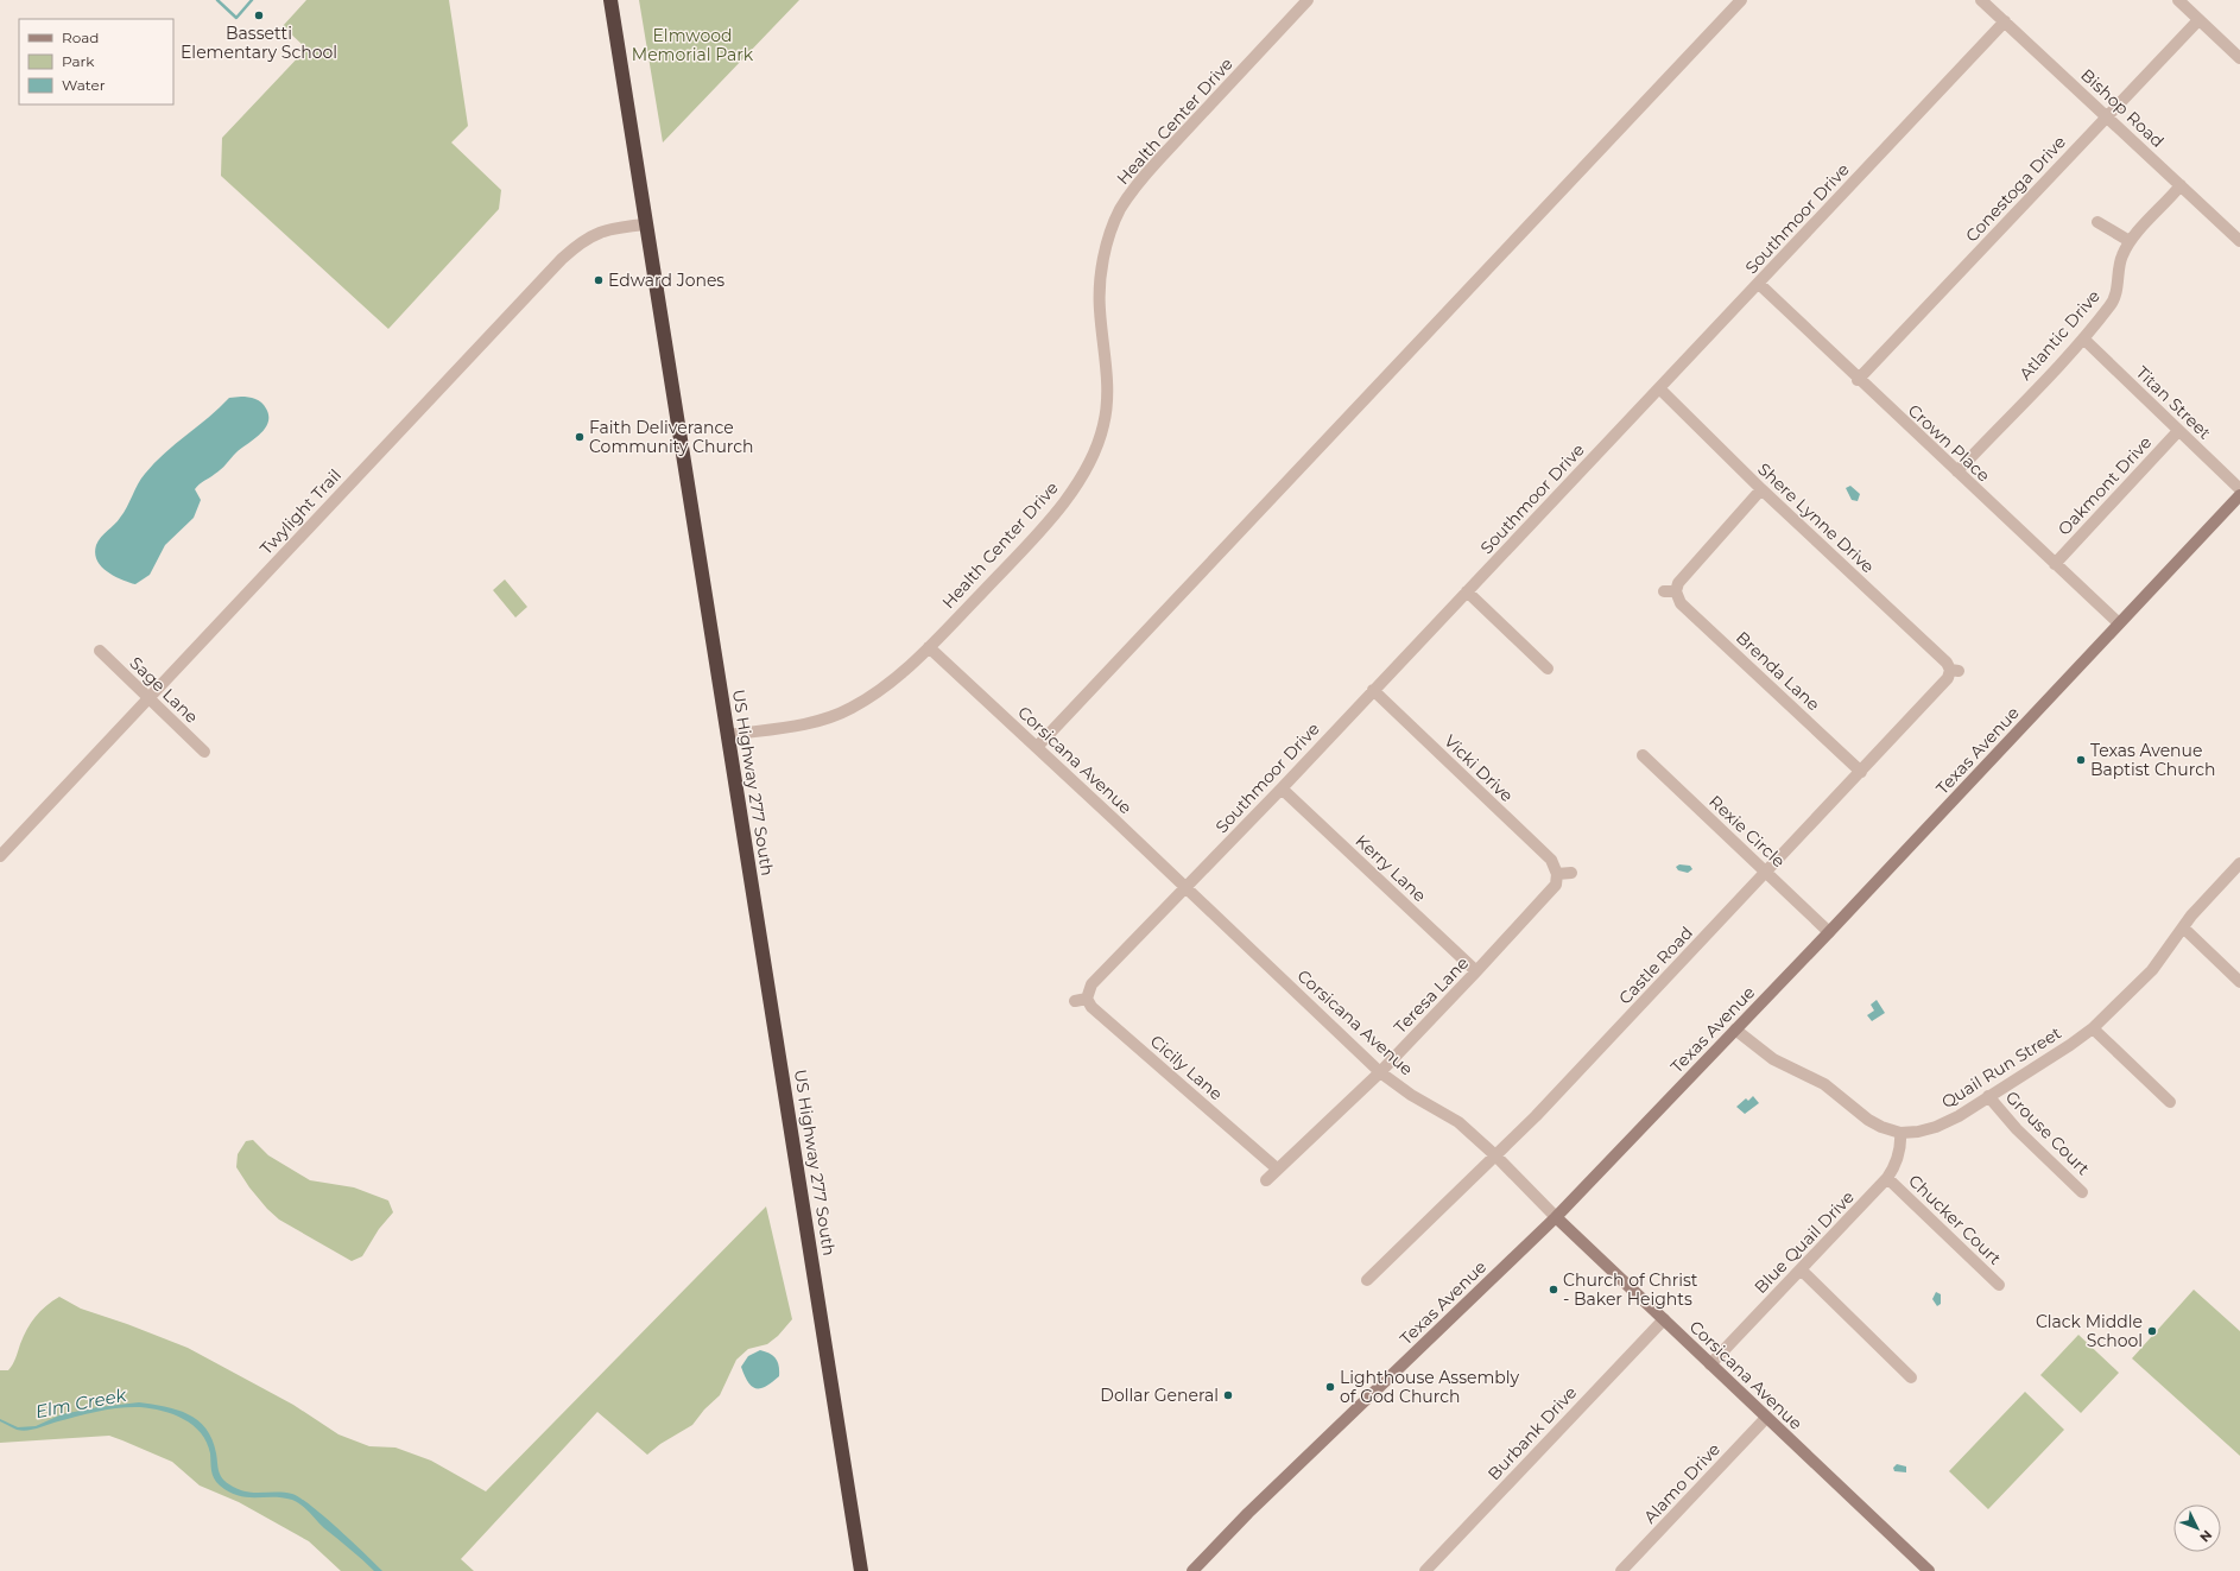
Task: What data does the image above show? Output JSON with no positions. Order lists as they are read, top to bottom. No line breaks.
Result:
{"streets":{"highway":["US Highway 277 South"],"street":["Bishop Road","Health Center Drive","Conestoga Drive","Southmoor Drive","Atlantic Drive","Titan Street","Crown Place","Oakmont Drive","Twylight Trail","Shere Lynne Drive","Brenda Lane","Sage Lane","Texas Avenue","Corsicana Avenue","Vicki Drive","Rexie Circle","Kerry Lane","Castle Road","Teresa Lane","Cicily Lane","Quail Run Street","Grouse Court","Chucker Court","Blue Quail Drive","Burbank Drive","Alamo Drive"]},"crossings":[["Bishop Road","Conestoga Drive"],["Bishop Road","Southmoor Drive"],["Bishop Road","Atlantic Drive"],["Health Center Drive","Corsicana Avenue"],["Health Center Drive","US Highway 277 South"],["Conestoga Drive","Crown Place"],["Southmoor Drive","Crown Place"],["Southmoor Drive","Shere Lynne Drive"],["Southmoor Drive","Corsicana Avenue"],["Southmoor Drive","Vicki Drive"],["Southmoor Drive","Kerry Lane"],["Southmoor Drive","Cicily Lane"],["Atlantic Drive","Titan Street"],["Atlantic Drive","Crown Place"],["Titan Street","Oakmont Drive"],["Crown Place","Oakmont Drive"],["Crown Place","Texas Avenue"],["Twylight Trail","Sage Lane"],["Twylight Trail","US Highway 277 South"],["Shere Lynne Drive","Brenda Lane"],["Shere Lynne Drive","Castle Road"],["Brenda Lane","Castle Road"],["Texas Avenue","Corsicana Avenue"],["Texas Avenue","Rexie Circle"],["Texas Avenue","Quail Run Street"],["Corsicana Avenue","Castle Road"],["Corsicana Avenue","Teresa Lane"],["Corsicana Avenue","Blue Quail Drive"],["Corsicana Avenue","Burbank Drive"],["Corsicana Avenue","Alamo Drive"],["Vicki Drive","Teresa Lane"],["Rexie Circle","Castle Road"],["Kerry Lane","Teresa Lane"],["Teresa Lane","Cicily Lane"],["Quail Run Street","Grouse Court"],["Quail Run Street","Blue Quail Drive"],["Chucker Court","Blue Quail Drive"]],"water":["Elm Creek"],"parks":["Elmwood Memorial Park"],"places":["Bassetti Elementary School","Edward Jones","Faith Deliverance Community Church","Texas Avenue Baptist Church","Church of Christ - Baker Heights","Clack Middle School","Lighthouse Assembly of God Church","Dollar General"],"legend":["Road","Park","Water"],"north":"bottom right"}
